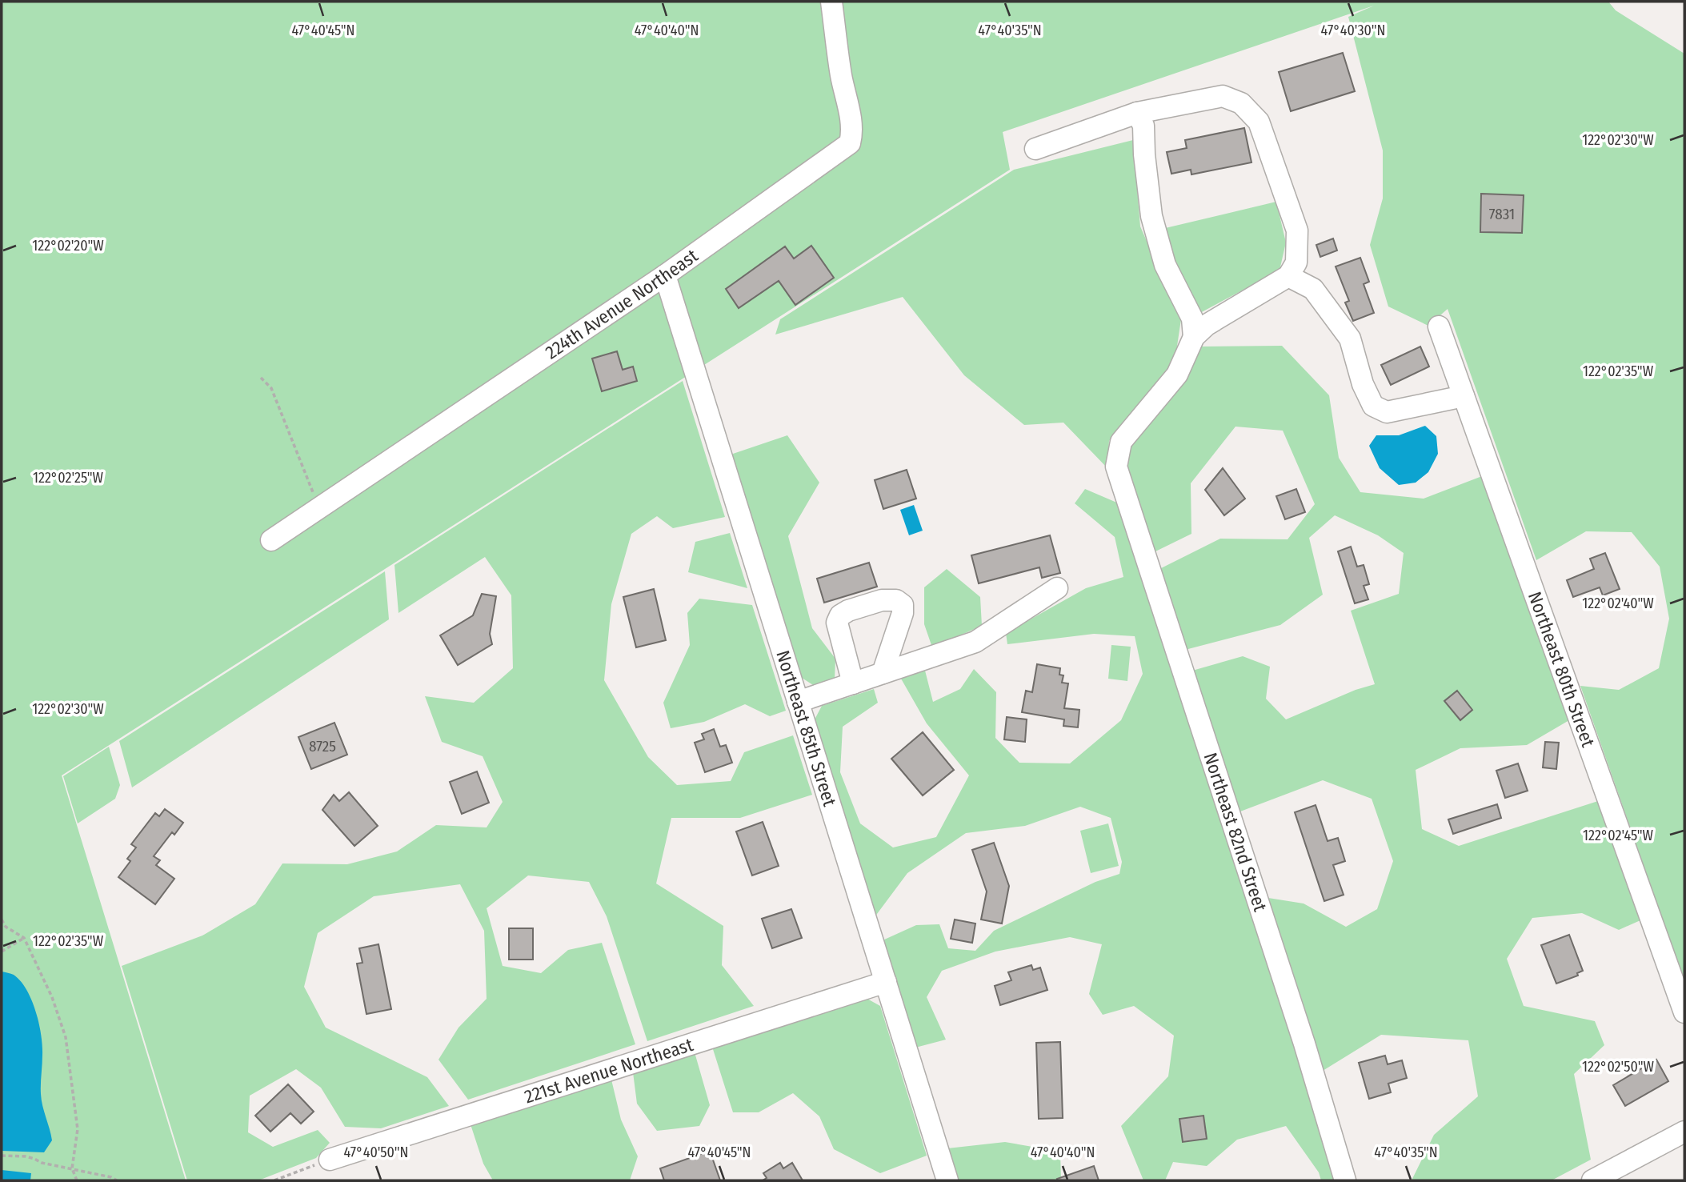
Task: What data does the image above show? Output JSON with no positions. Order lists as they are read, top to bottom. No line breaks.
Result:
{"streets":{"street":["224th Avenue Northeast","Northeast 80th Street","Northeast 85th Street","Northeast 82nd Street","221st Avenue Northeast"]},"crossings":[["224th Avenue Northeast","Northeast 85th Street"],["Northeast 85th Street","221st Avenue Northeast"]],"house_numbers":["7831","8725"],"coordinates":["47°40'45\"N","47°40'40\"N","47°40'35\"N","47°40'30\"N","122°02'30\"W","122°02'20\"W","122°02'35\"W","122°02'25\"W","122°02'40\"W","122°02'45\"W","122°02'50\"W","47°40'50\"N"]}
